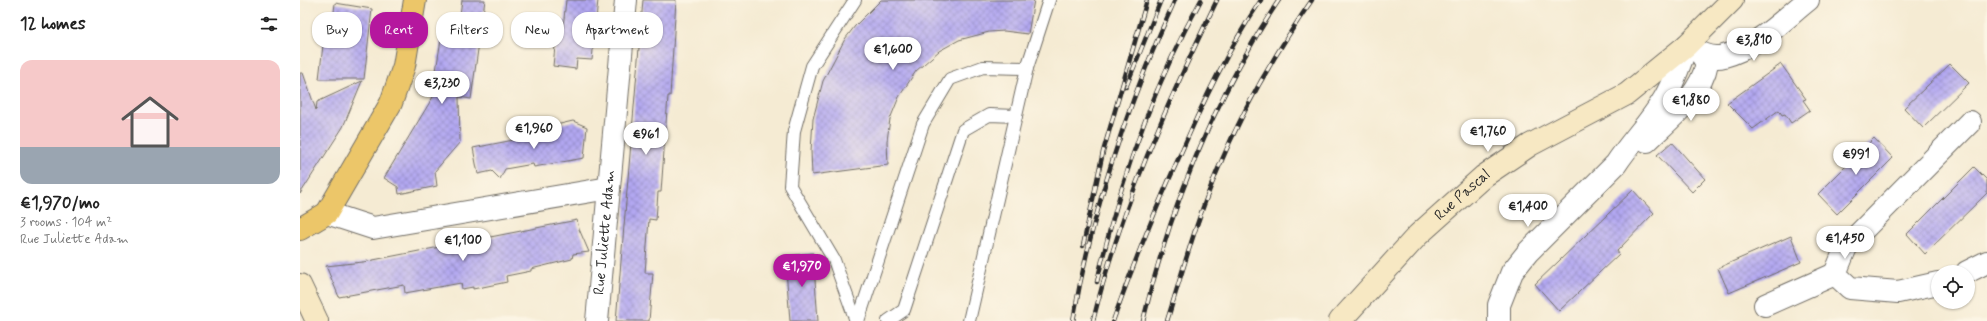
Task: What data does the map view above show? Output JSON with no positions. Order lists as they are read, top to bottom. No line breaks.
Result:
{"streets":{"main road":["Rue Pascal"],"street":["Rue Juliette Adam"]},"page":{"heading":"12 homes","chip":["Buy","Rent","Filters","New","Apartment"],"price":["€3,810","€1,600","€3,230","€1,880","€1,960","€1,760","€961","€991","€1,400","€1,450","€1,100","€1,970"],"list":[{"name":"€1,970/mo","note":"3 rooms · 104 m² · Rue Juliette Adam"}]}}
